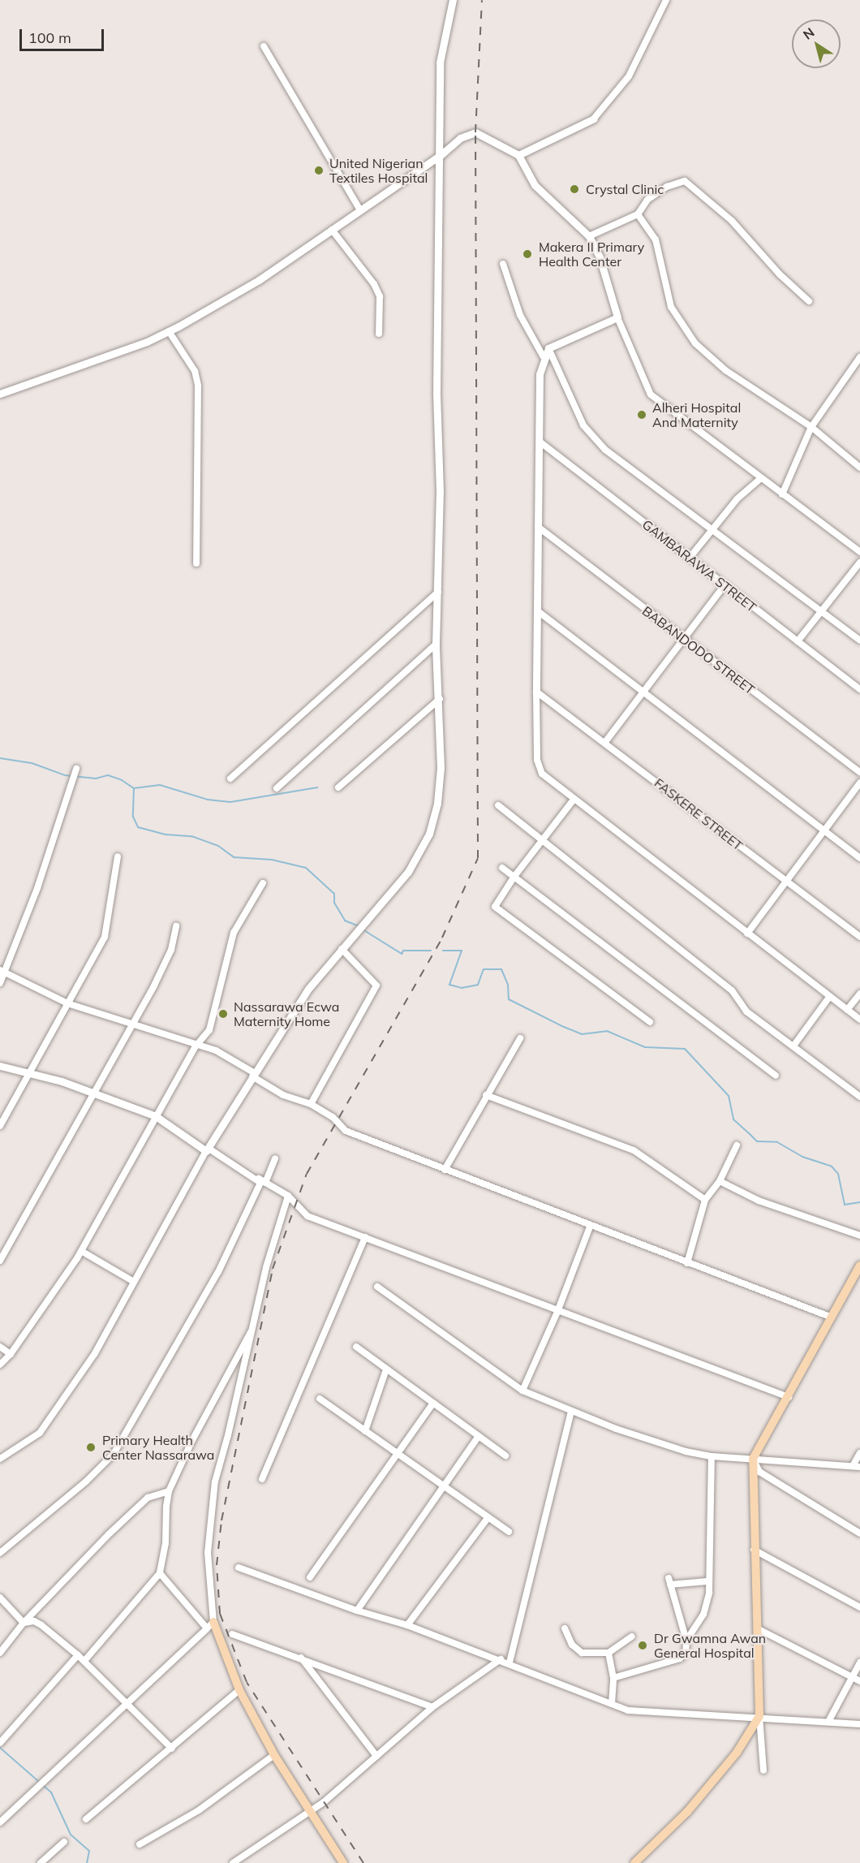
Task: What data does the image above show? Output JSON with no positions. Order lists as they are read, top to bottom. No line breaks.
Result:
{"streets":{"street":["GAMBARAWA STREET","BABANDODO STREET","FASKERE STREET"]},"places":["United Nigerian Textiles Hospital","Crystal Clinic","Makera II Primary Health Center","Alheri Hospital And Maternity","Nassarawa Ecwa Maternity Home","Primary Health Center Nassarawa","Dr Gwamna Awan General Hospital"],"scale_bar":"100 m","north":"top left"}
